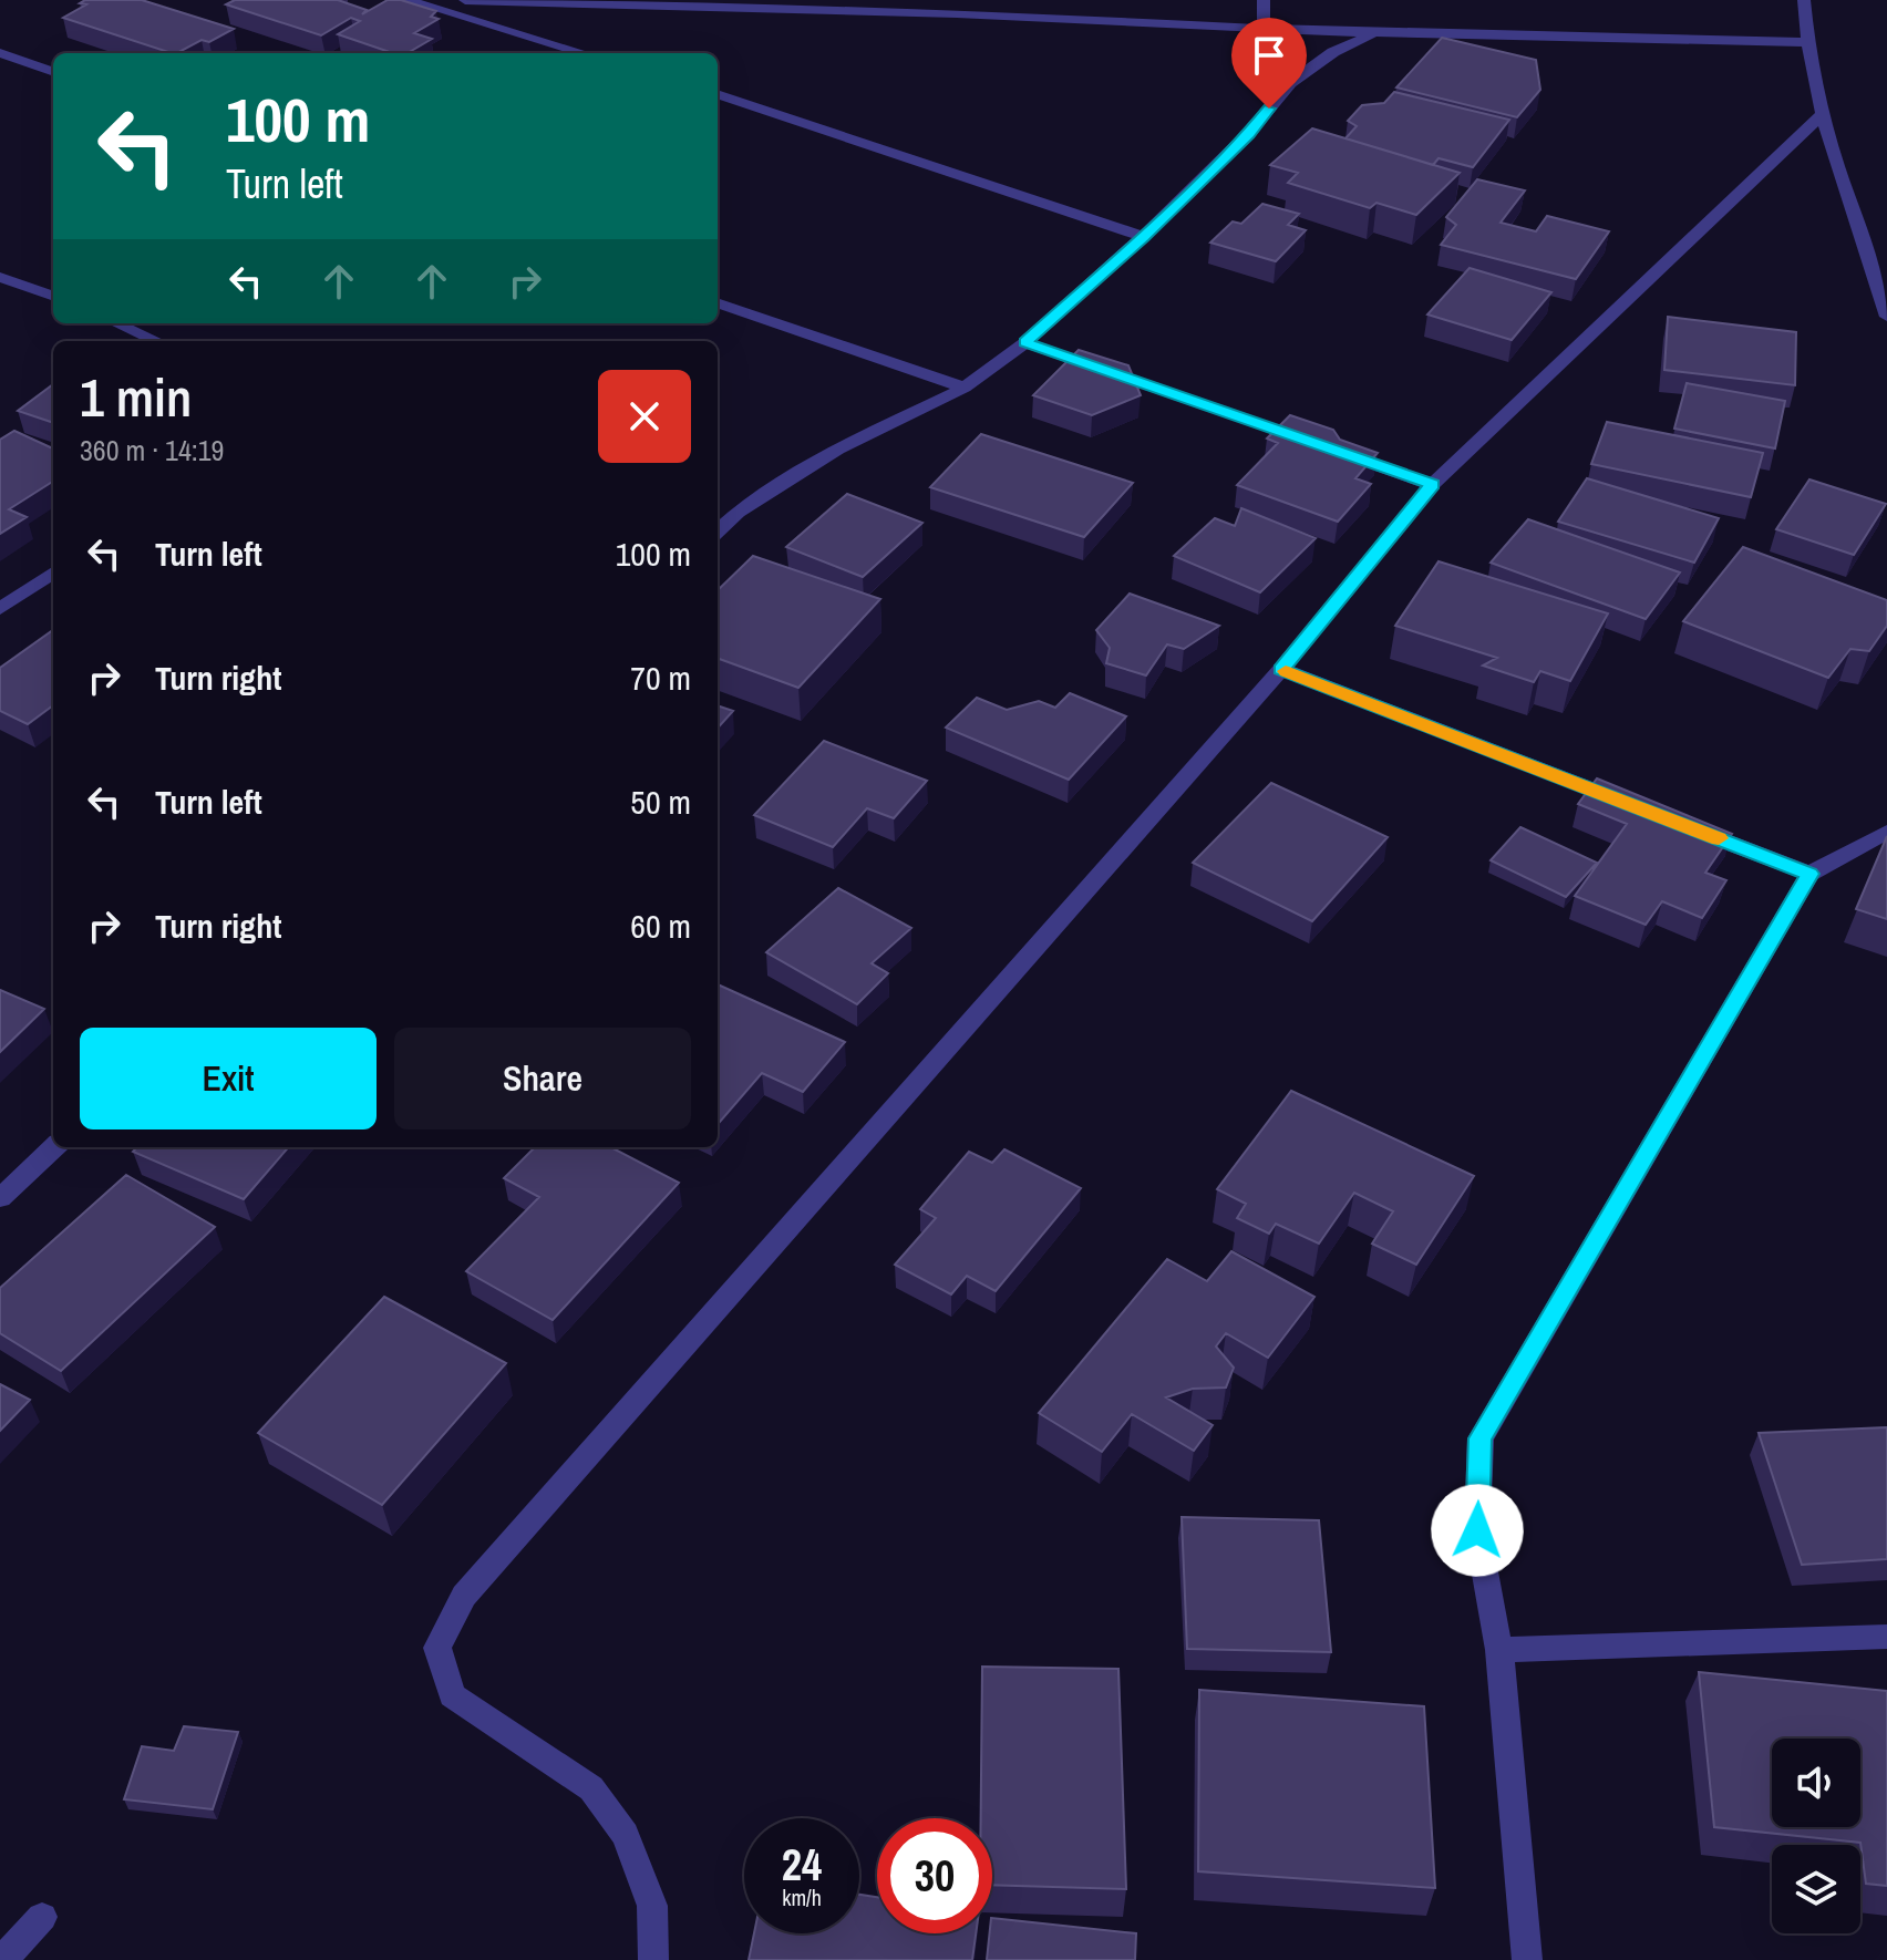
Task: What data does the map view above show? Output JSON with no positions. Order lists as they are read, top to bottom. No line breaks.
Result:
{"page":{"turn":["100 m","Turn left"],"heading":["1 min","360 m · 14:19"],"list":[{"name":"Turn left","value":"100 m"},{"name":"Turn right","value":"70 m"},{"name":"Turn left","value":"50 m"},{"name":"Turn right","value":"60 m"}],"buttons":["Exit","Share"],"speed":"24 km/h","limit":"30"}}
